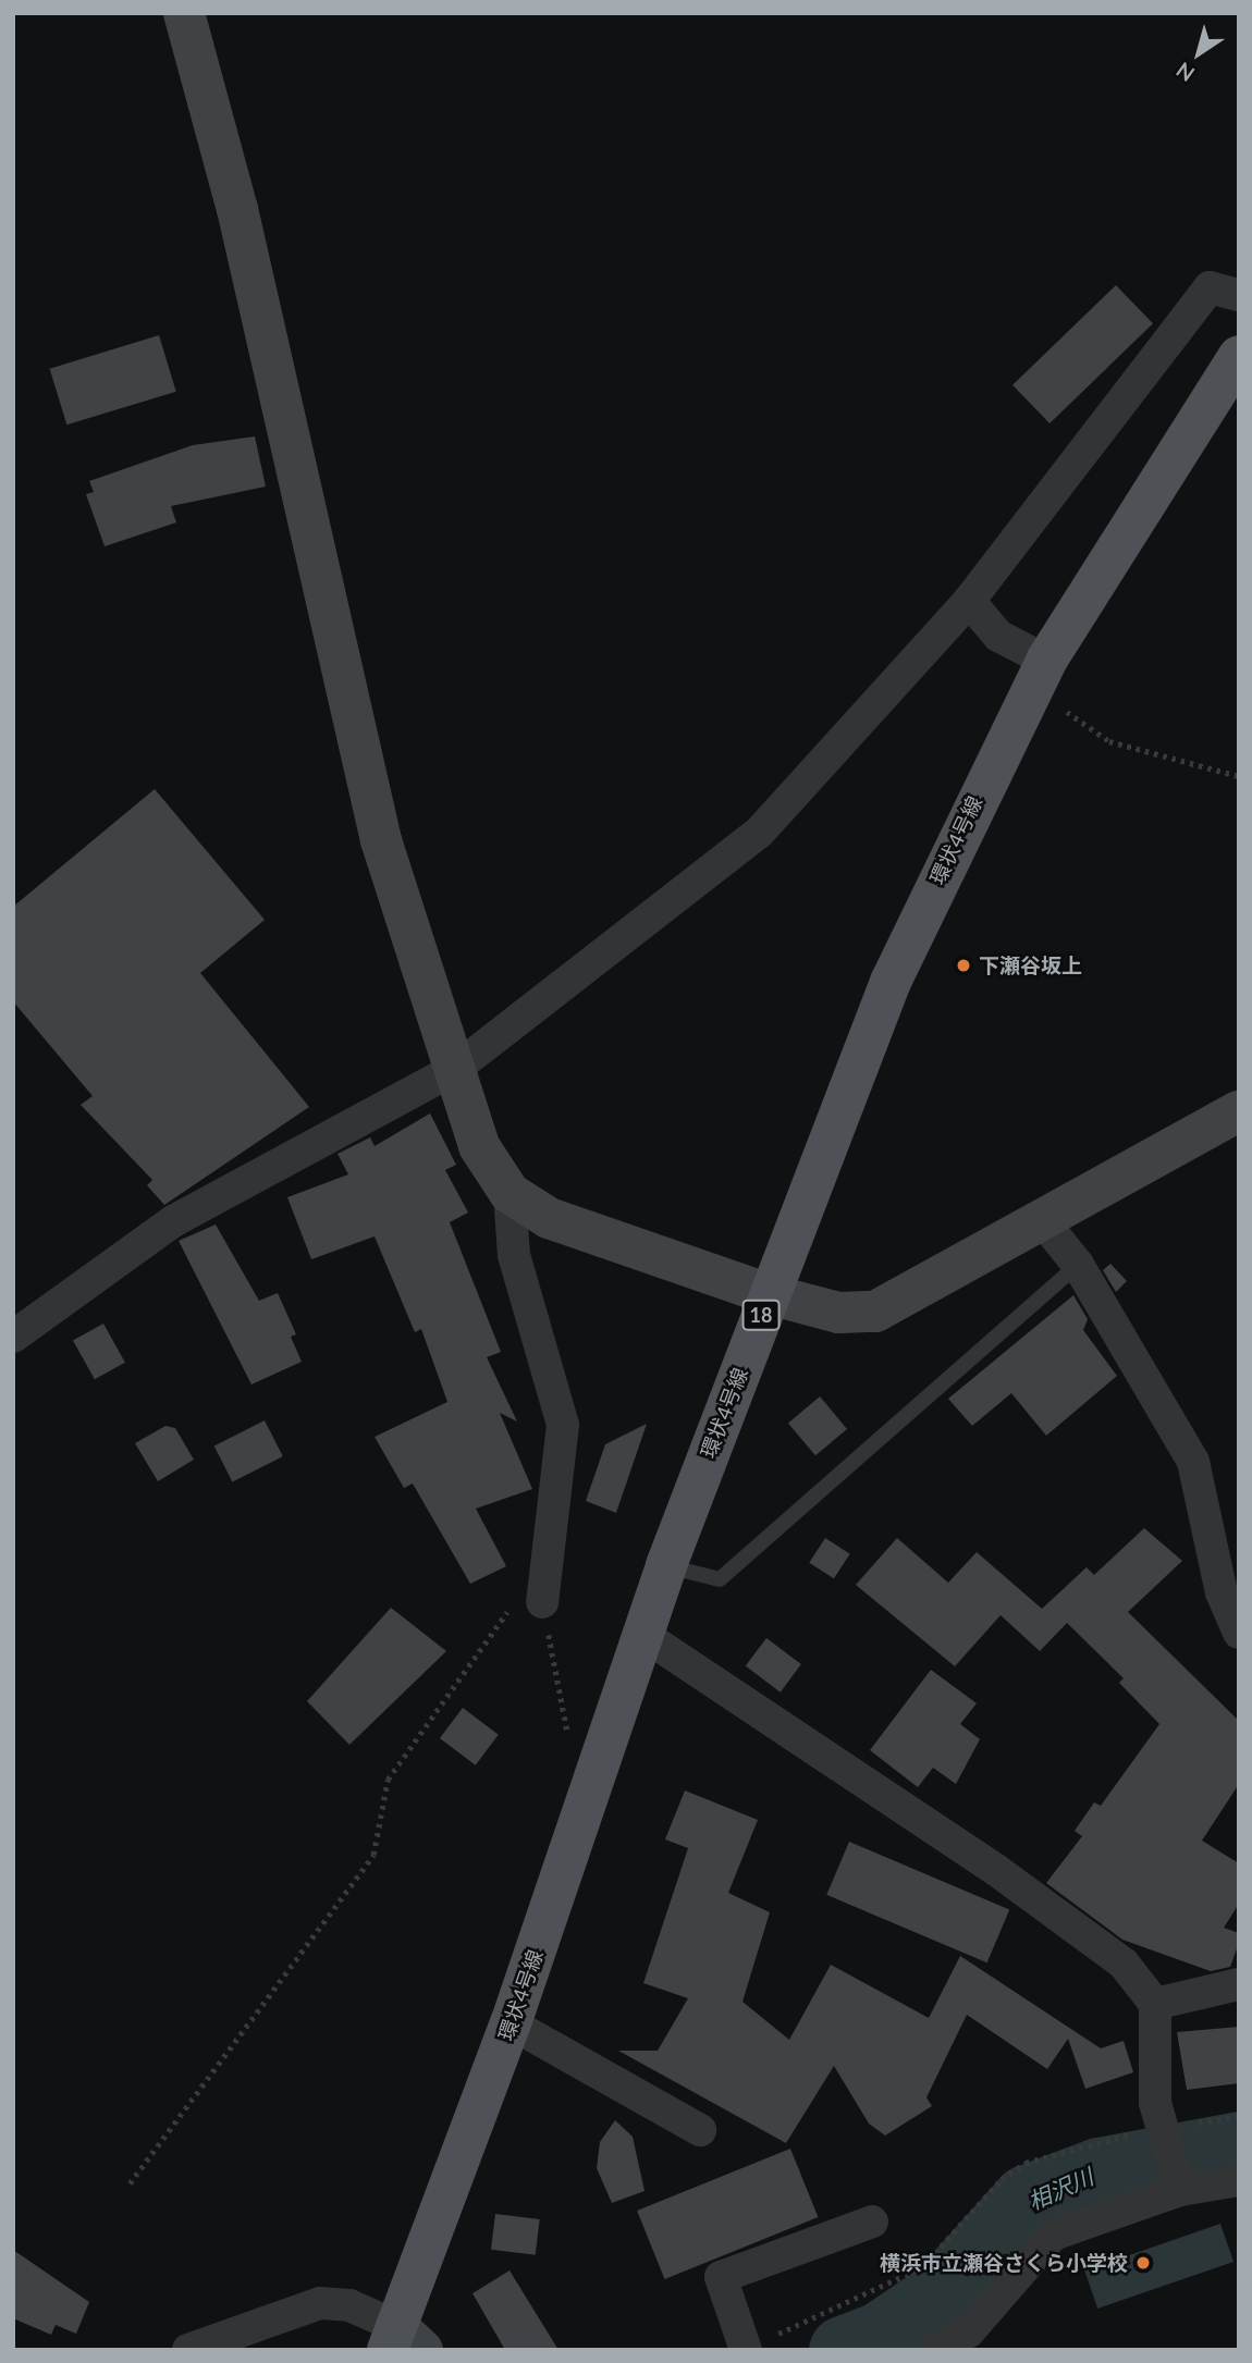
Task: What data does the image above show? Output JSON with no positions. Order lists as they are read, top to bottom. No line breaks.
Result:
{"streets":{"main road":["環状4号線","18"]},"water":["相沢川"],"places":["下瀬谷坂上","横浜市立瀬谷さくら小学校"],"north":"bottom left"}
